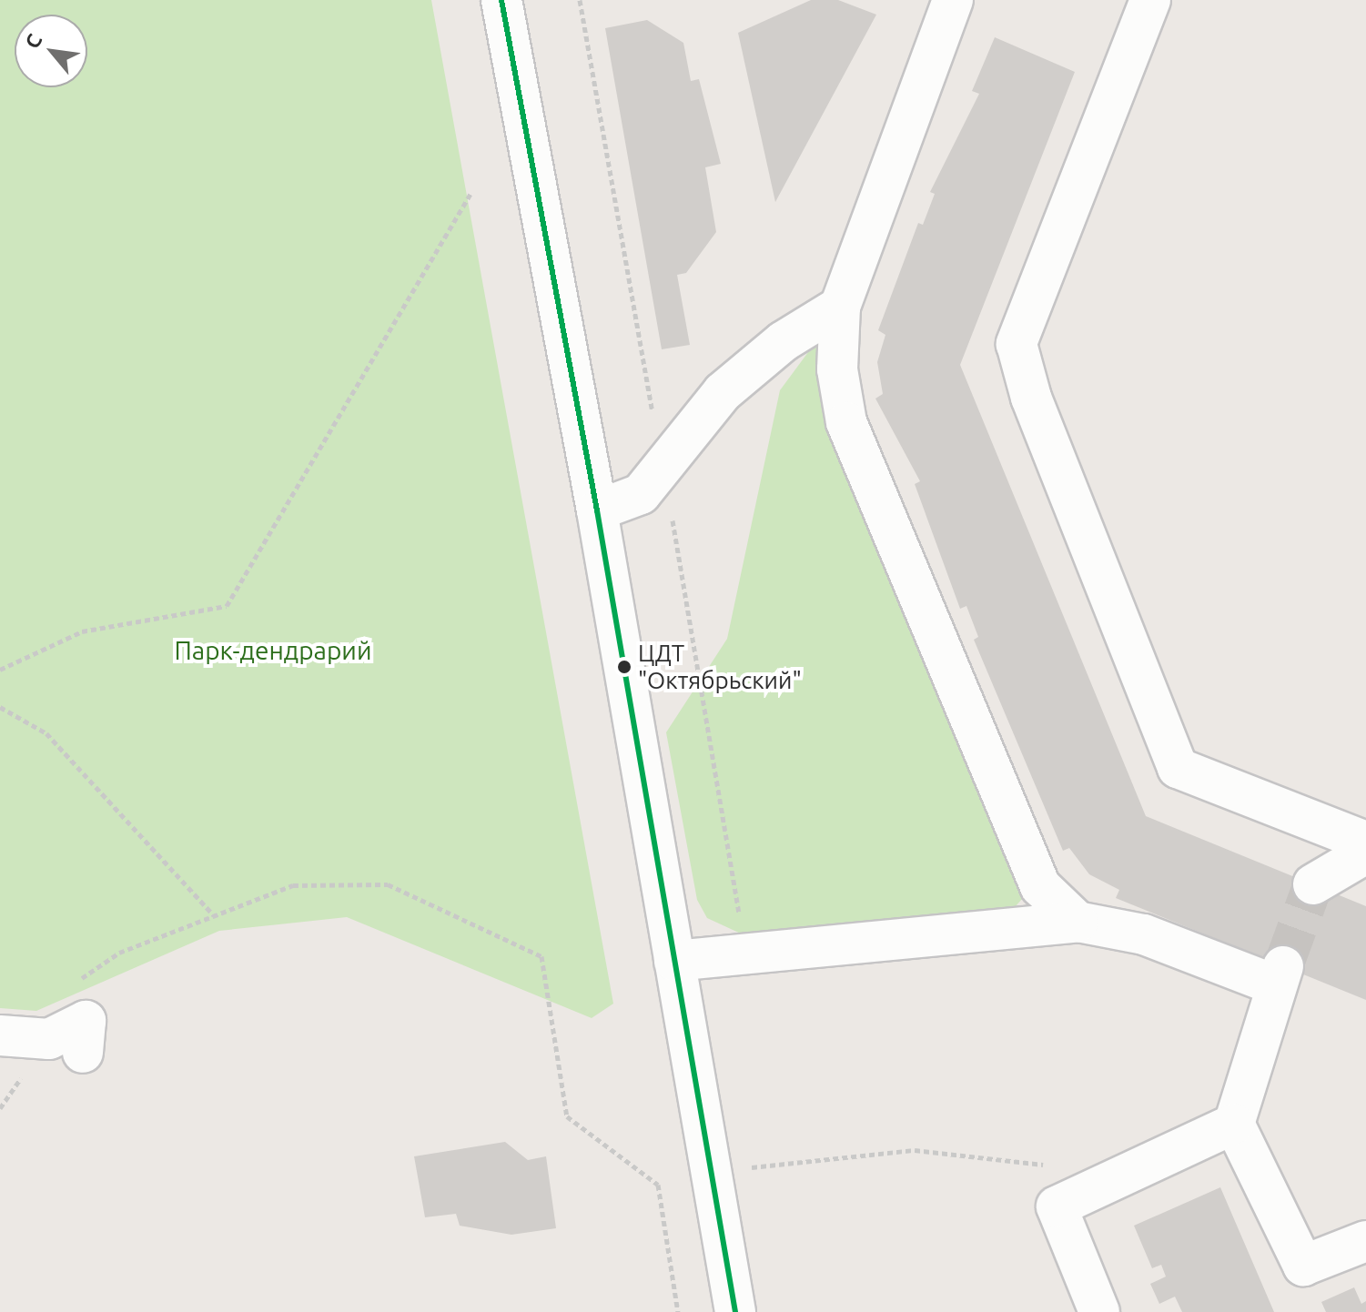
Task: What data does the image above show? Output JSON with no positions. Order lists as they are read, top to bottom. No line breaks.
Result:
{"parks":["Парк-дендрарий"],"places":["ЦДТ \"Октябрьский\""],"north":"top left"}
